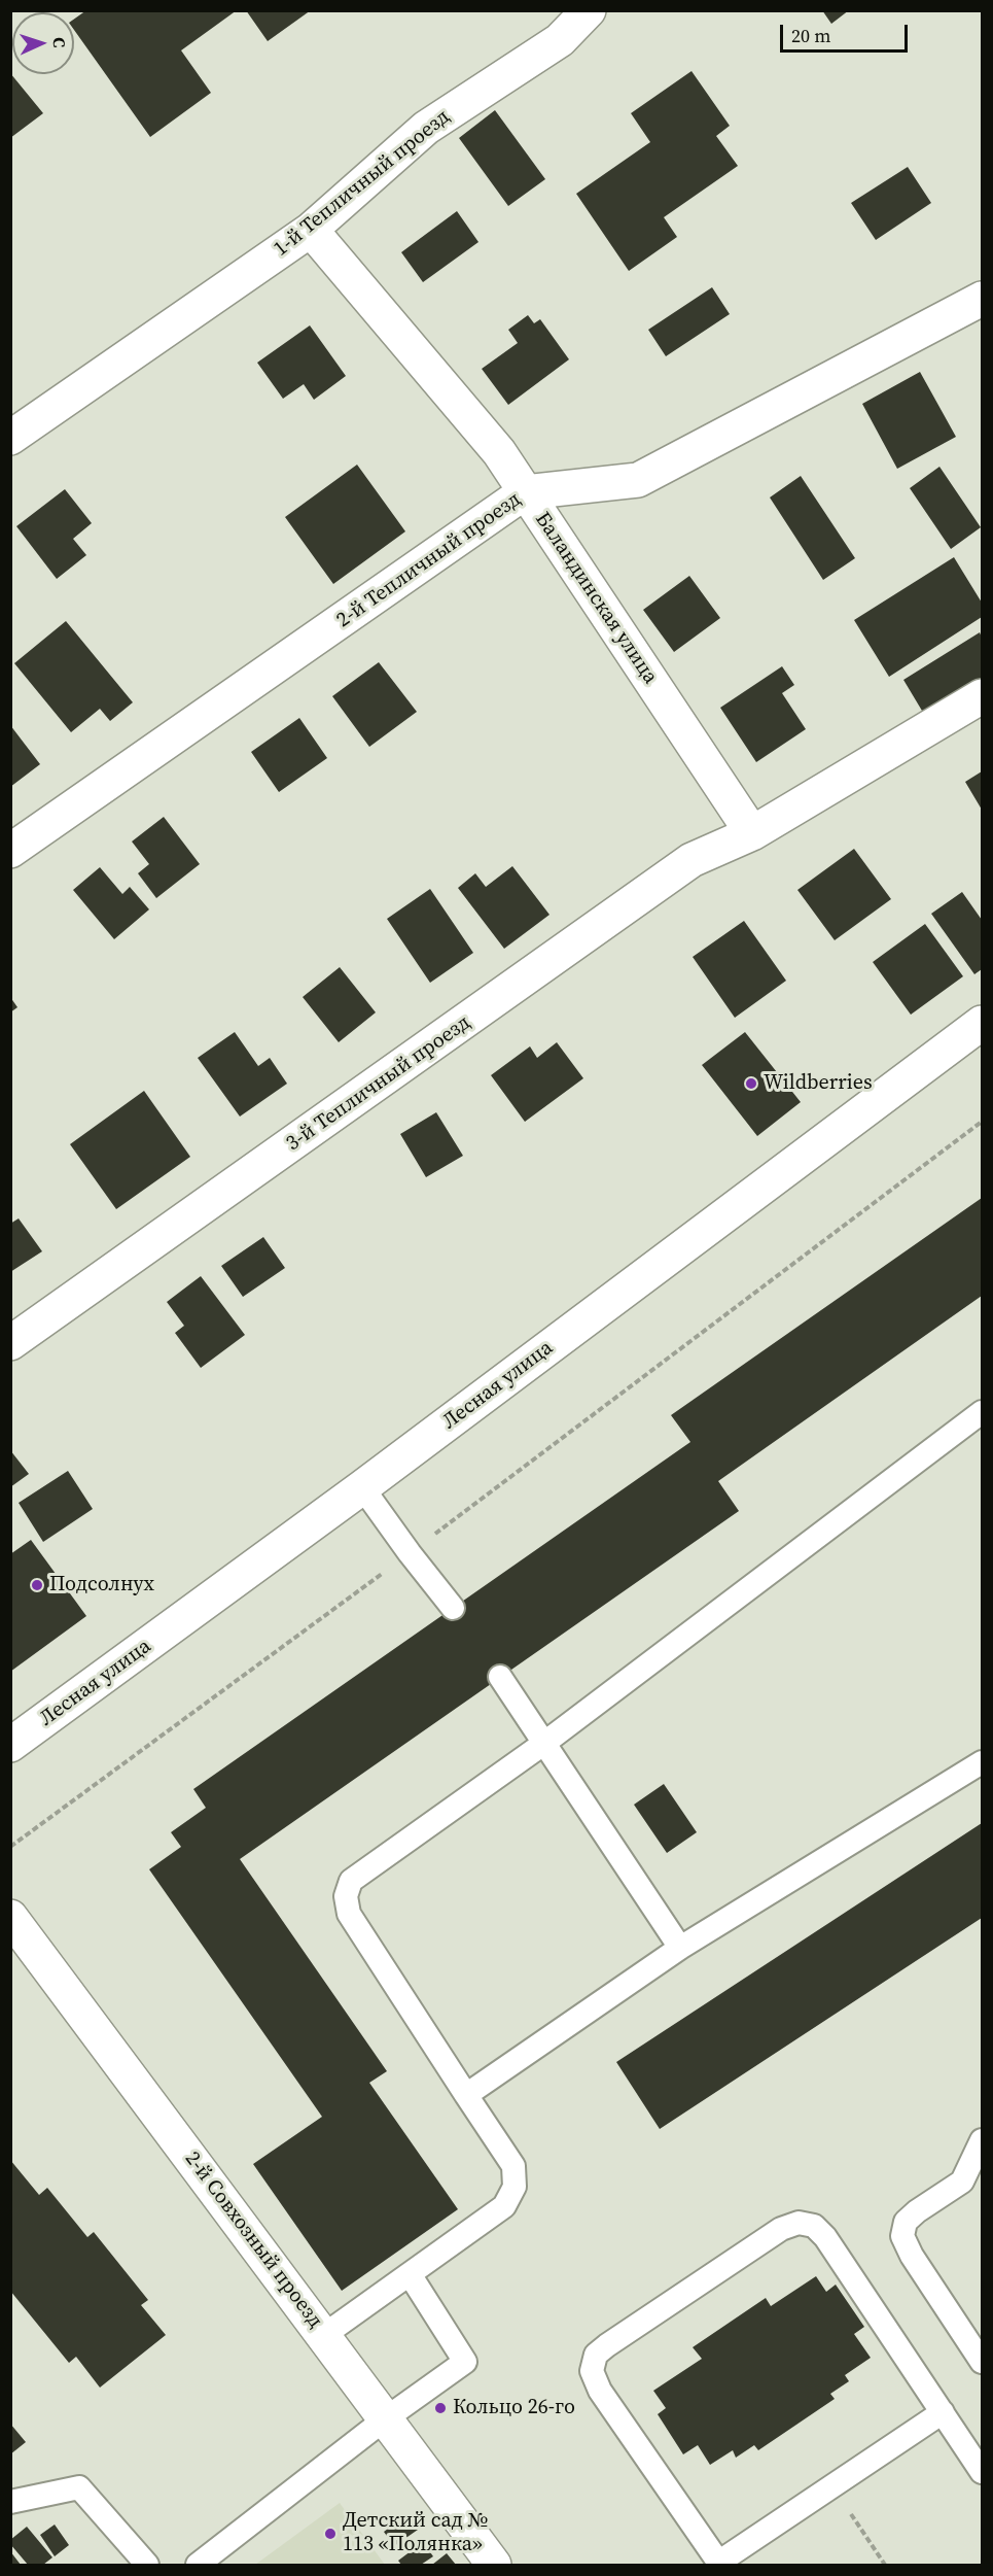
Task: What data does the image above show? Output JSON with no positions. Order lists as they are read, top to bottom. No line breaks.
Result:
{"streets":{"street":["1-й Тепличный проезд","2-й Тепличный проезд","Баландинская улица","3-й Тепличный проезд","Лесная улица","2-й Совхозный проезд"]},"crossings":[["1-й Тепличный проезд","Баландинская улица"],["2-й Тепличный проезд","Баландинская улица"],["Баландинская улица","3-й Тепличный проезд"]],"places":["Wildberries","Подсолнух","Кольцо 26-го","Детский сад № 113 «Полянка»"],"scale_bar":"20 m","north":"right"}
